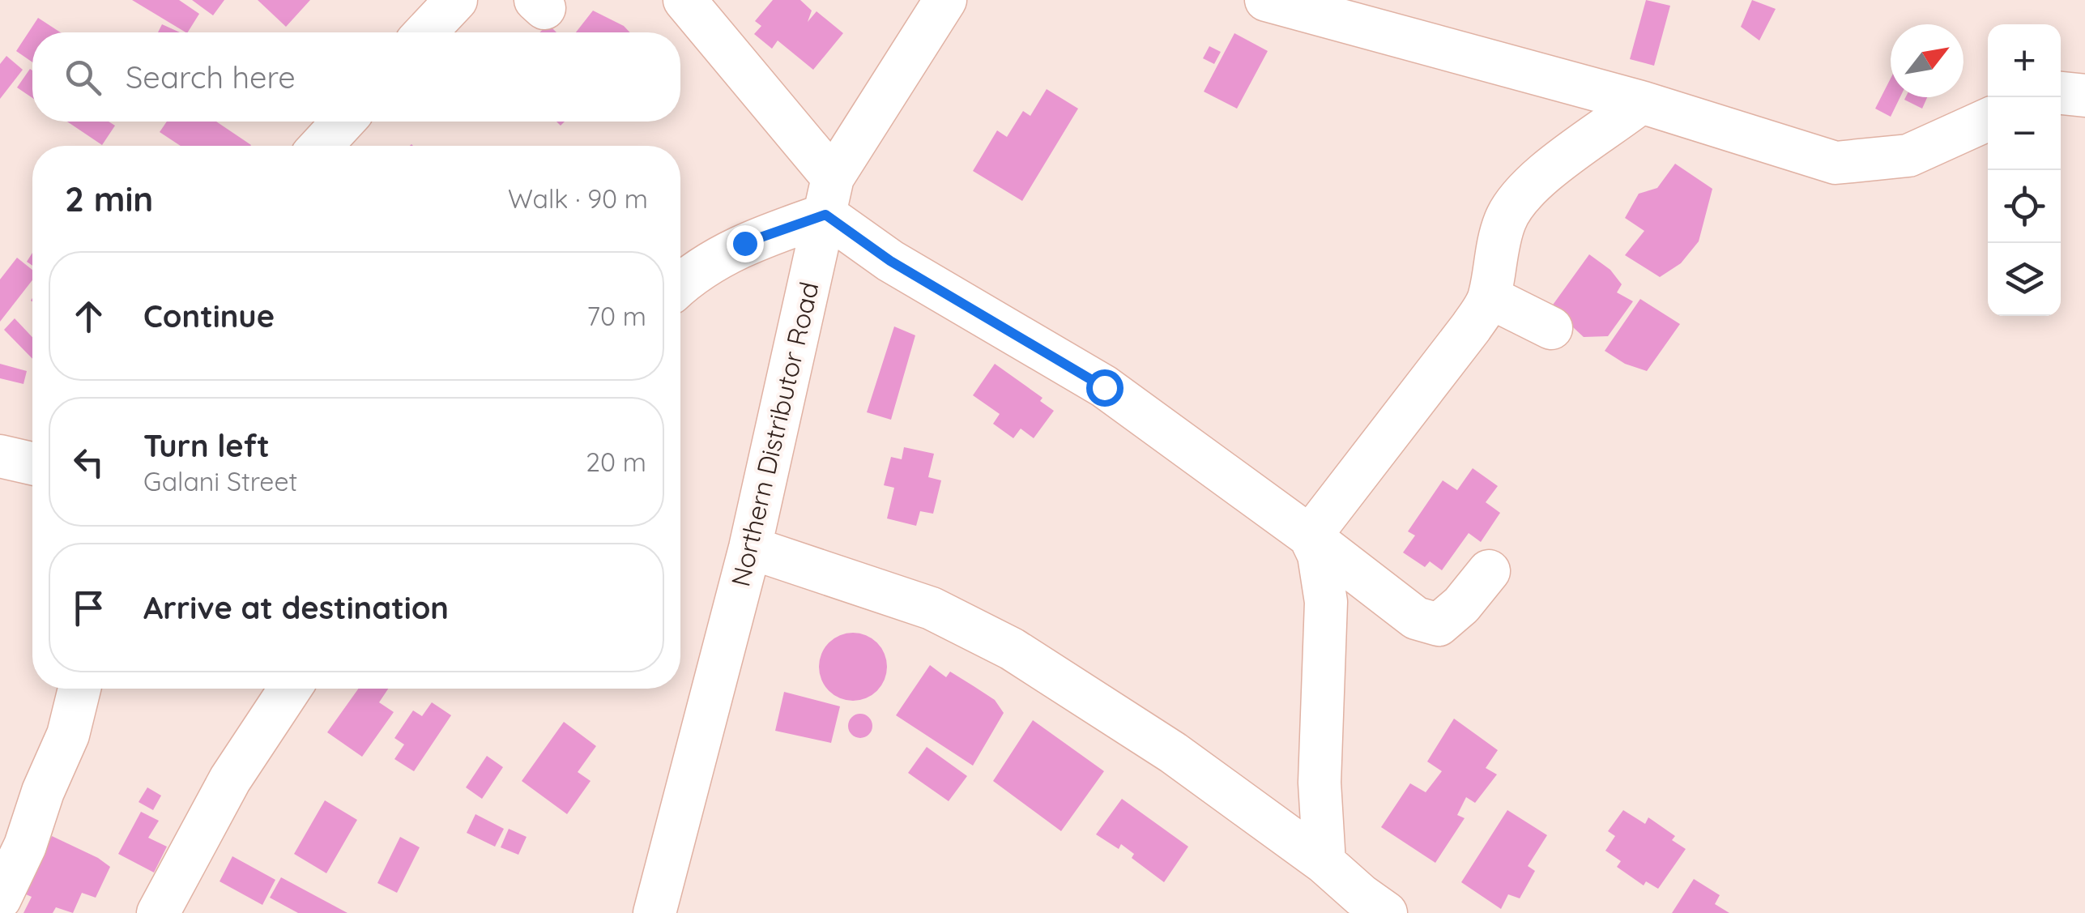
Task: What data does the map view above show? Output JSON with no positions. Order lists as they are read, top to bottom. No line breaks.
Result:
{"streets":{"street":["Northern Distributor Road"]},"north":"top right","page":{"map_buttons":["+","−"],"search":"Search here","heading":["2 min","Walk · 90 m"],"list":[["Continue","70 m"],["Turn left","Galani Street","20 m"],"Arrive at destination"]}}
